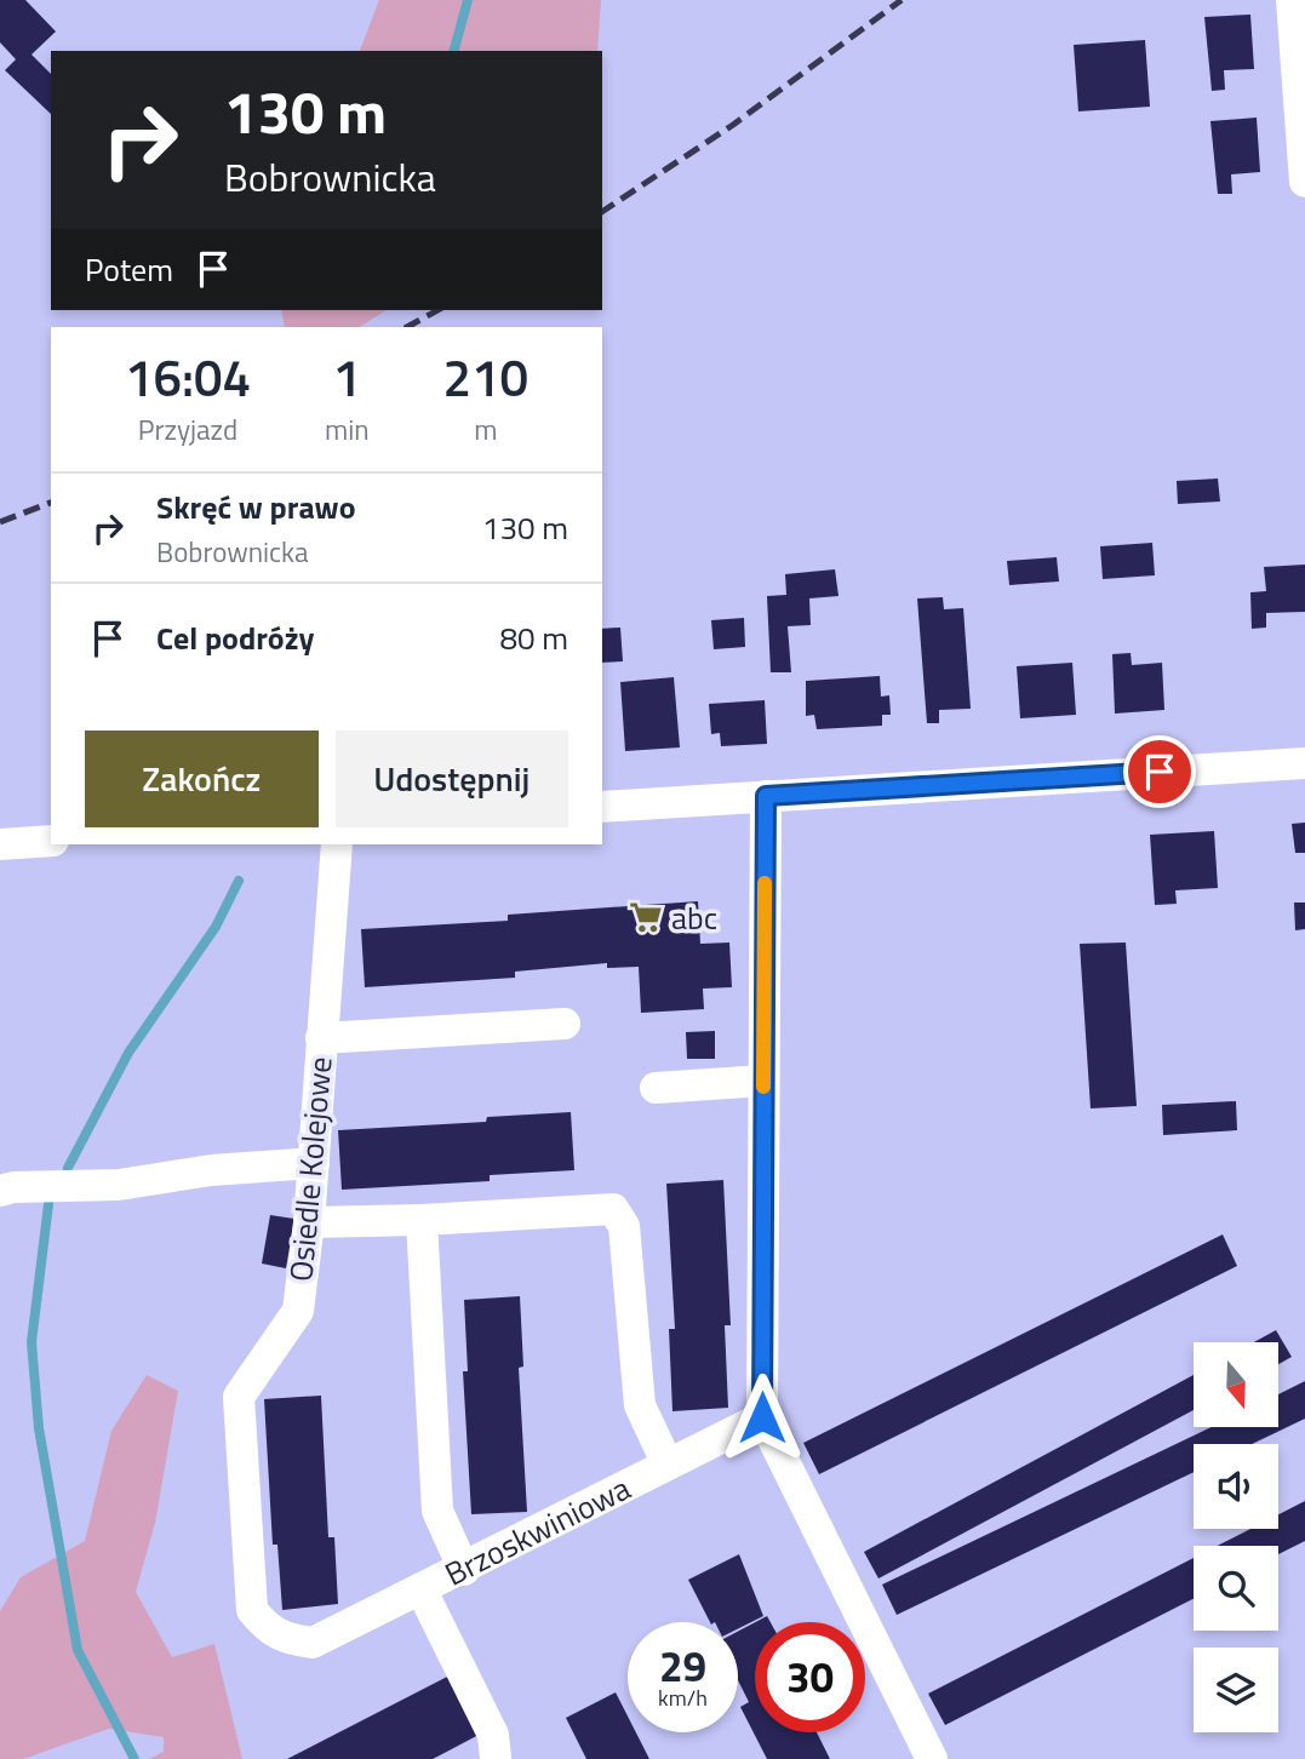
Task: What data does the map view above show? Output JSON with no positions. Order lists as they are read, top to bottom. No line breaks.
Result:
{"streets":{"street":["Osiedle Kolejowe","Brzoskwiniowa"]},"crossings":[["Osiedle Kolejowe","Brzoskwiniowa"]],"places":{"supermarket":["abc"]},"north":"bottom","page":{"turn":["130 m","Bobrownicka"],"then":"Potem","eta":["16:04","Przyjazd","1","min","210","m"],"list":[{"name":"Skręć w prawo","note":"Bobrownicka","value":"130 m"},{"name":"Cel podróży","value":"80 m"}],"buttons":["Zakończ","Udostępnij"],"speed":"29 km/h","limit":"30"}}
